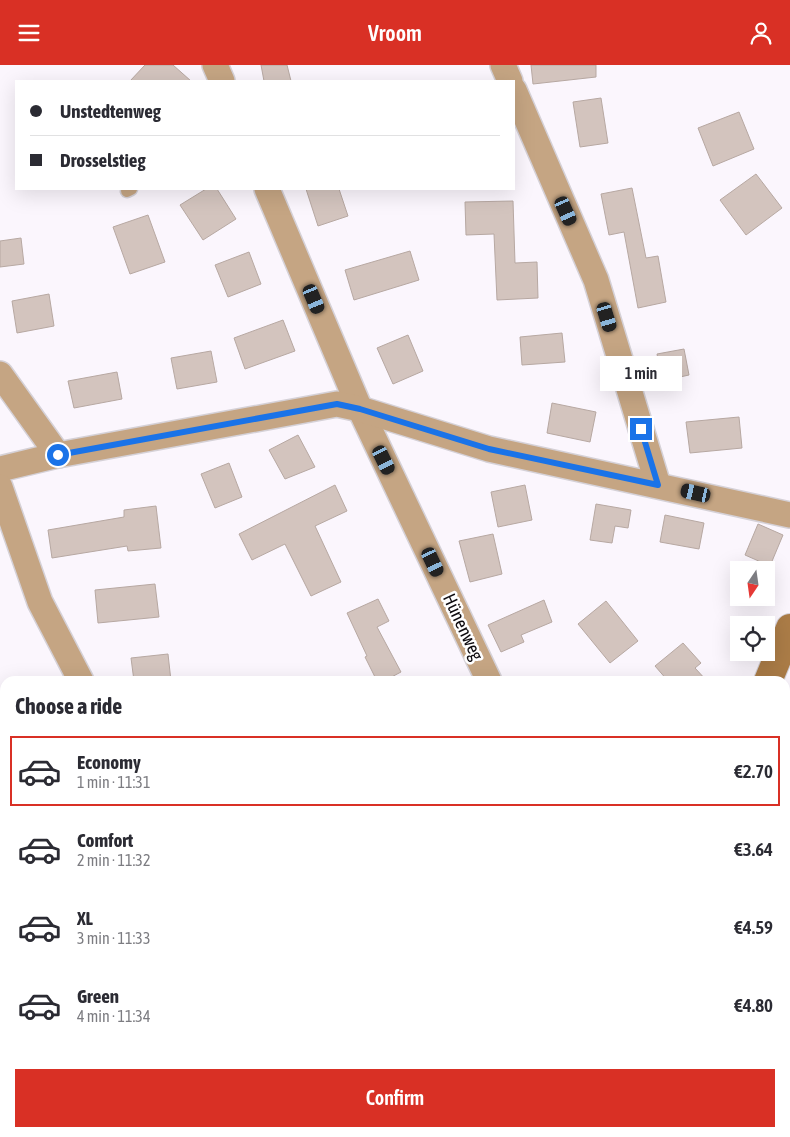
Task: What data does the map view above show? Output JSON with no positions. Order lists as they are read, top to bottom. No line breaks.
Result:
{"streets":{"street":["Hünenweg"]},"north":"bottom","page":{"header":"Vroom","banner":["Unstedtenweg","Drosselstieg"],"bubble":"1 min","heading":"Choose a ride","list":[{"name":"Economy","note":"1 min · 11:31","value":"€2.70"},{"name":"Comfort","note":"2 min · 11:32","value":"€3.64"},{"name":"XL","note":"3 min · 11:33","value":"€4.59"},{"name":"Green","note":"4 min · 11:34","value":"€4.80"}],"buttons":"Confirm"}}
